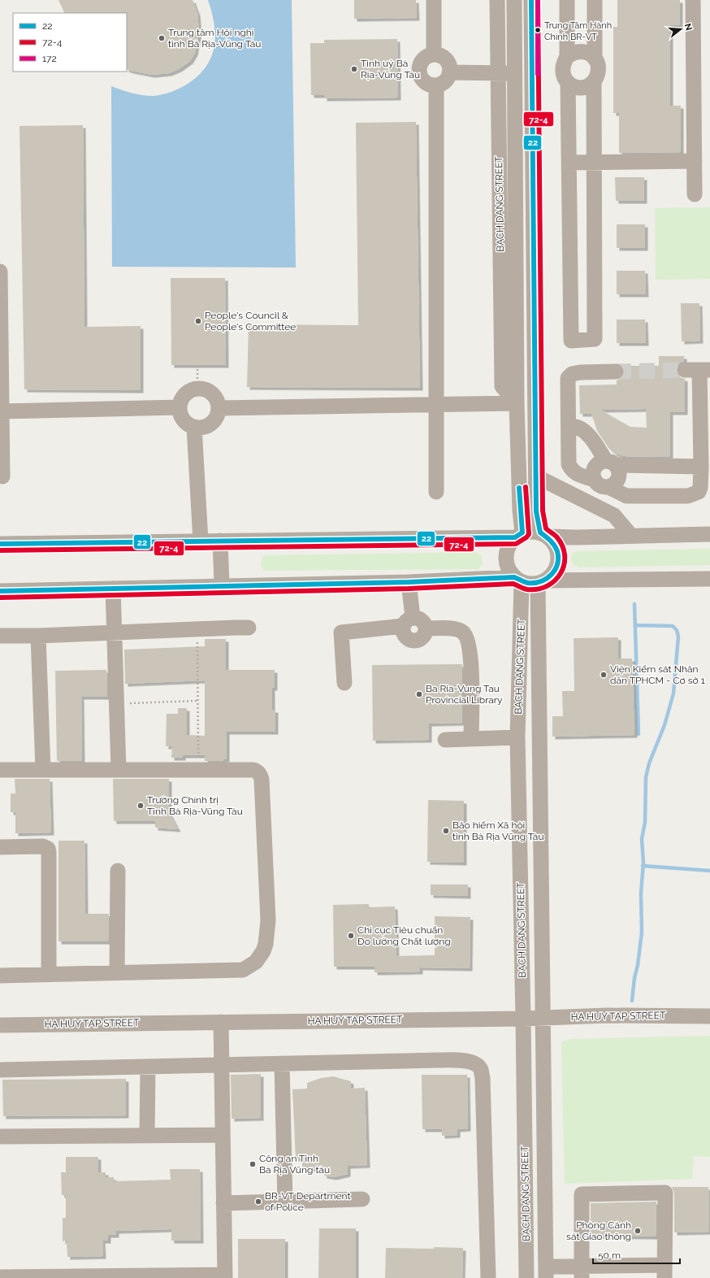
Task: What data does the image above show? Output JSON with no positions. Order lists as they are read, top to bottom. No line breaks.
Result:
{"streets":{"street":["BACH DANG STREET","HA HUY TAP STREET"]},"crossings":[["BACH DANG STREET","HA HUY TAP STREET"]],"places":["Trung Tâm Hành Chính BR-VT","Trung tâm Hội nghị tỉnh Bà Rịa-Vũng Tàu","Tỉnh uỷ Bà Rịa-Vũng Tàu","People's Council & People's Committee","Viện Kiểm sát Nhân dân TPHCM - Cơ sở 1","Ba Ria-Vung Tau Provincial Library","Trường Chính trị Tỉnh Bà Rịa-Vũng Tàu","Bảo hiểm Xã hội tỉnh Bà Rịa Vũng Tàu","Chi cục Tiêu chuẩn Đo lường Chất lượng","Công an Tỉnh Bà Rịa Vũng tàu","BR-VT Department of Police","Phòng Cảnh sát Giao thông"],"lines":["transit line 22","transit line 72-4","transit line 172"],"legend":["22","72-4","172"],"scale_bar":"50 m","north":"right"}
